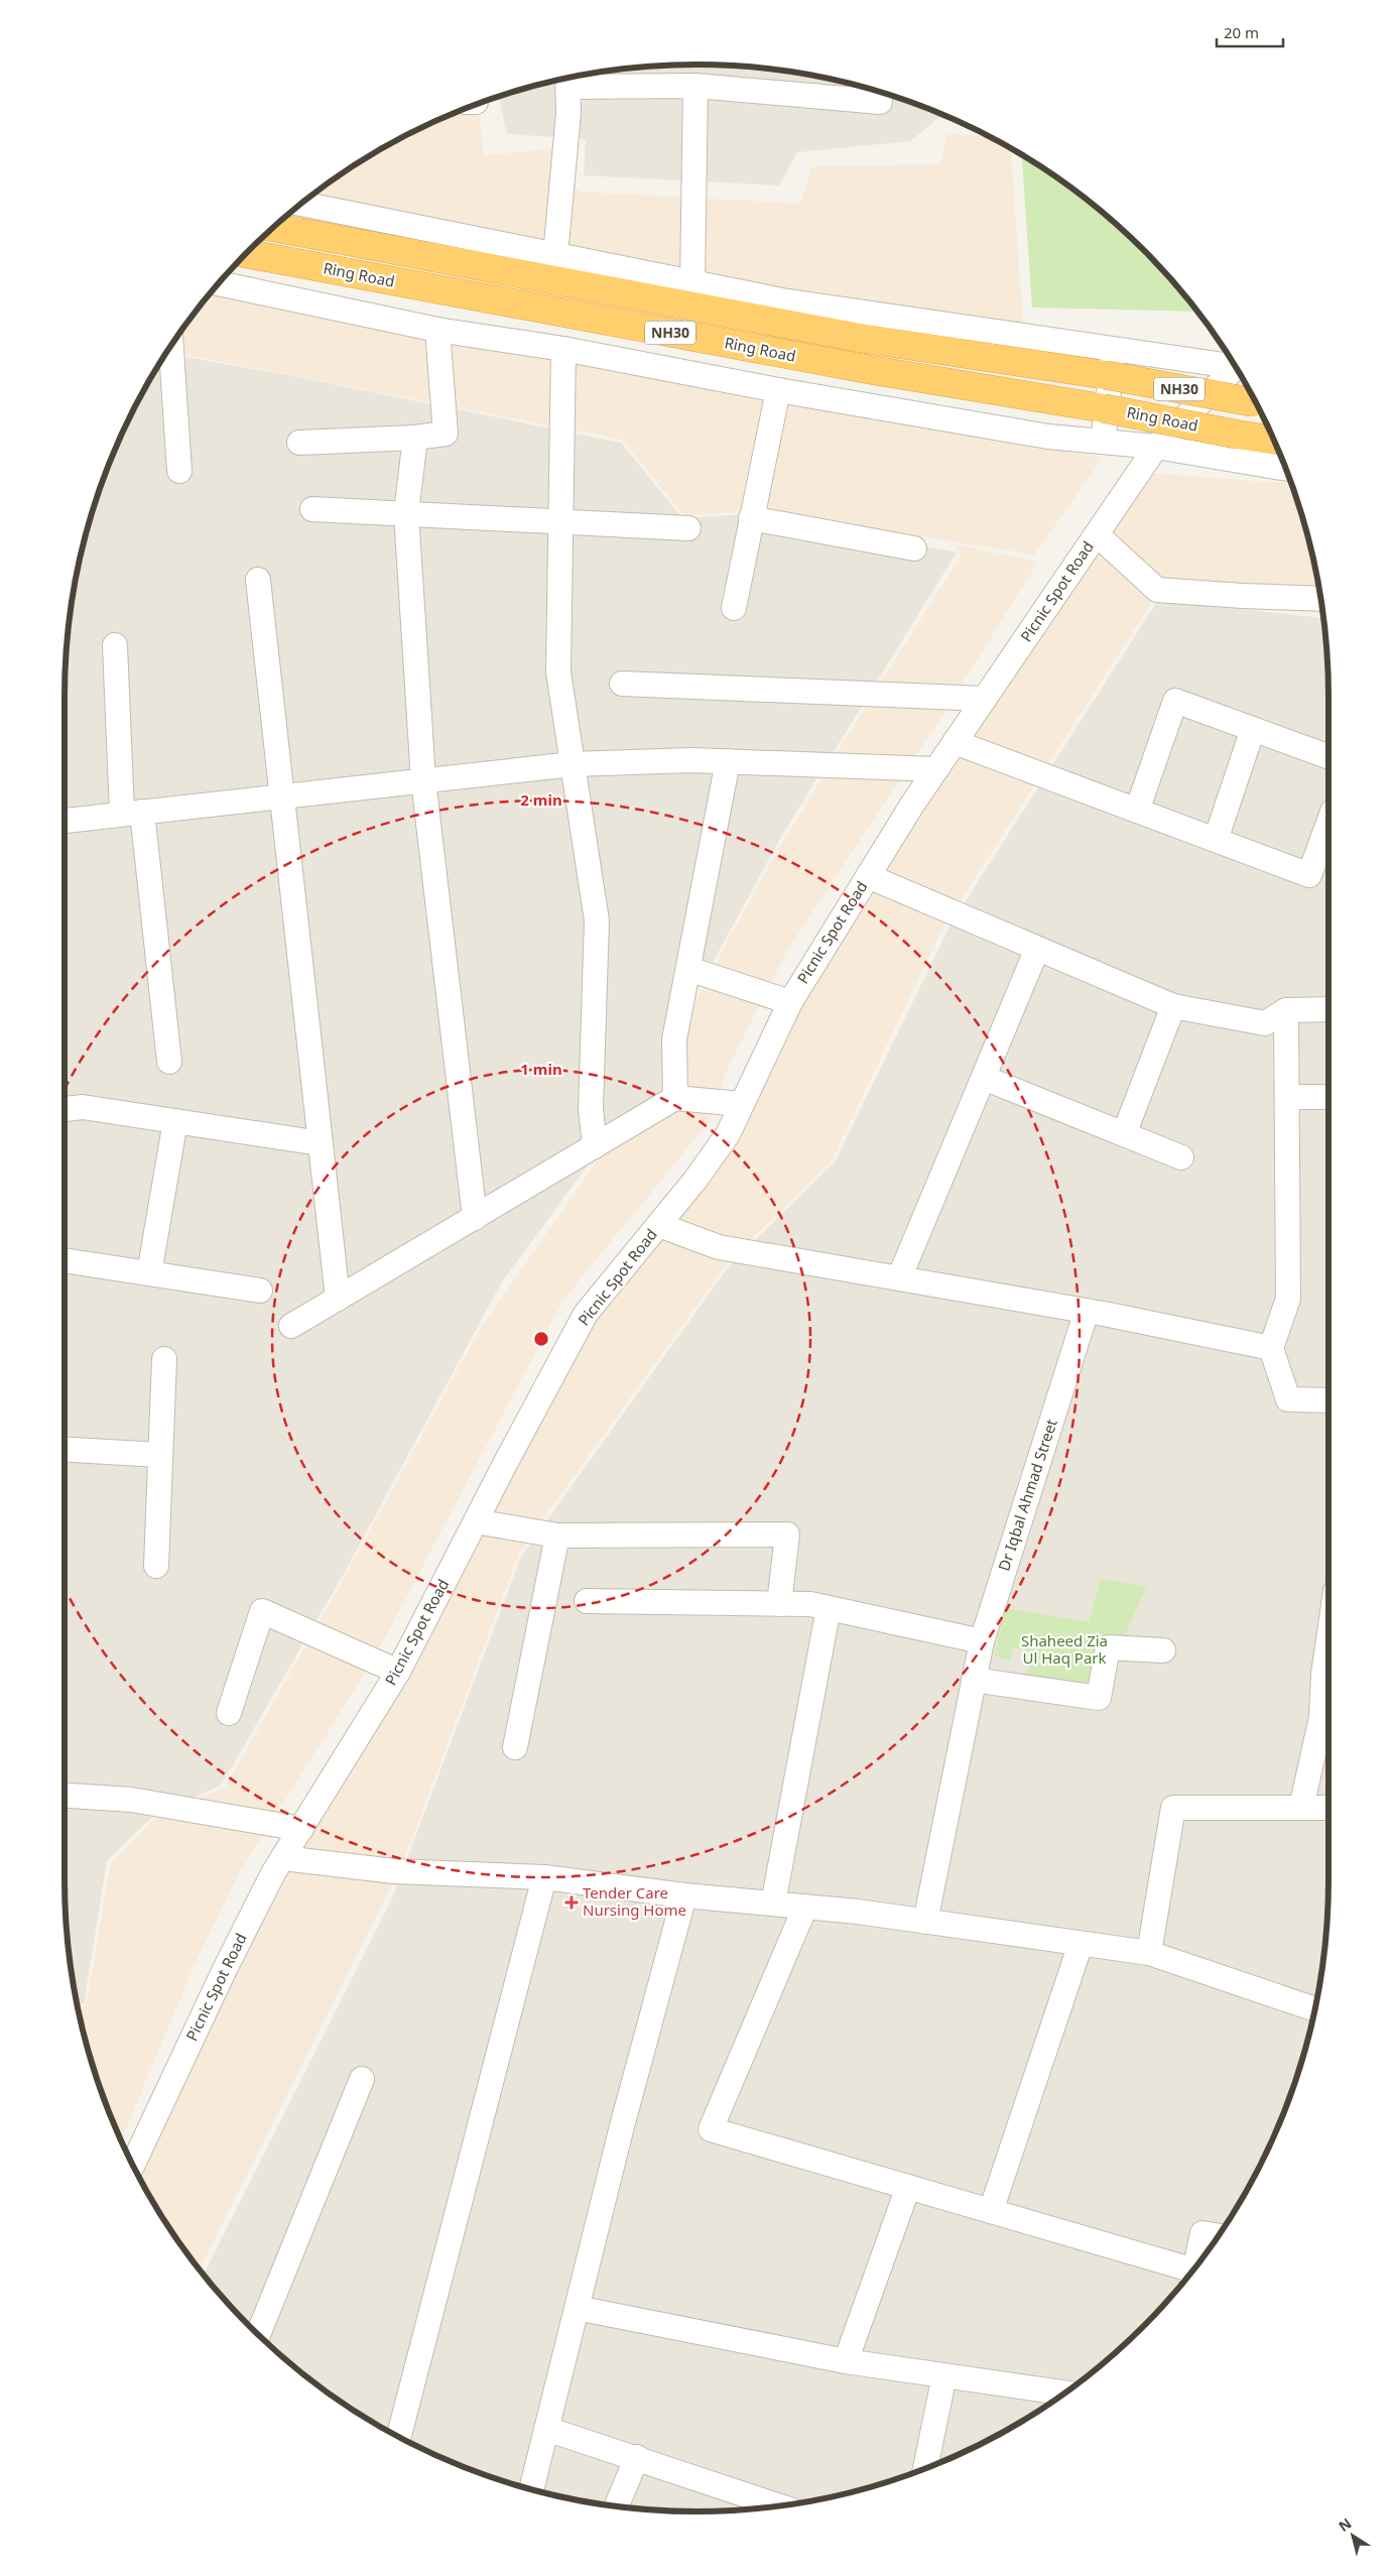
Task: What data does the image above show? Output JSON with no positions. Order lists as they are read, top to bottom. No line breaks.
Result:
{"streets":{"highway":["Ring Road","NH30"],"street":["Picnic Spot Road","Dr Iqbal Ahmad Street"]},"parks":["Shaheed Zia Ul Haq Park"],"places":{"health":["Tender Care Nursing Home"]},"scale_bar":"20 m","north":"top left","rings":["2 min","1 min"]}
